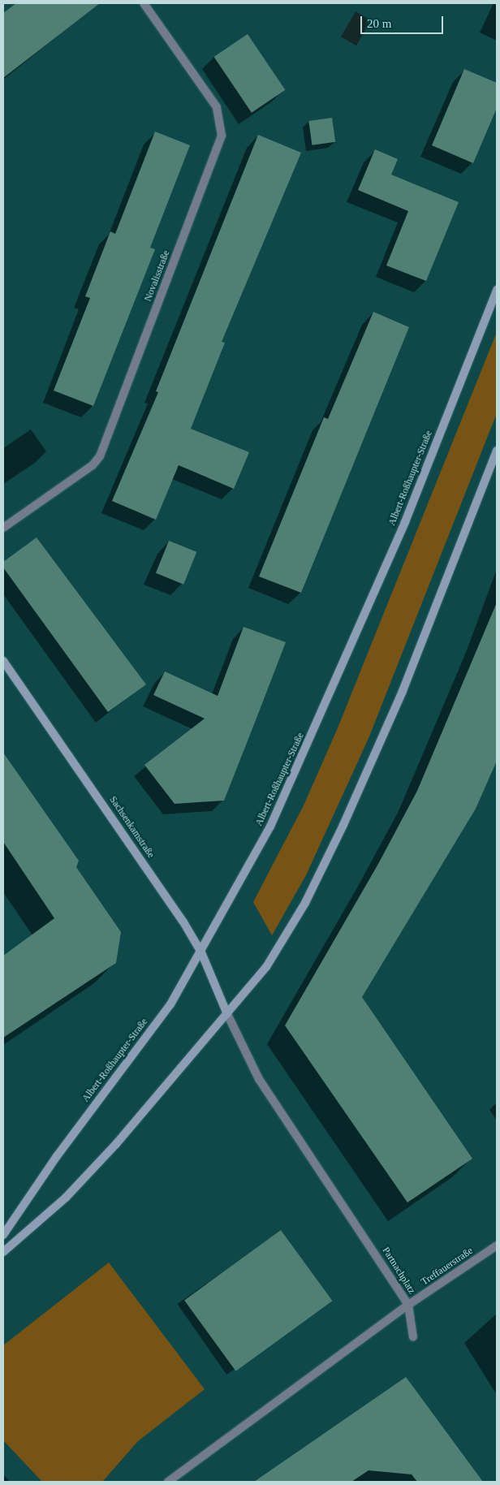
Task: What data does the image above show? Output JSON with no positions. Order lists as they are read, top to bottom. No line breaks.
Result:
{"streets":{"main road":["Albert-Roßhaupter-Straße","Sachsenkamstraße"],"street":["Novalisstraße","Treffauerstraße","Partnachplatz"]},"crossings":[["Albert-Roßhaupter-Straße","Sachsenkamstraße"],["Sachsenkamstraße","Partnachplatz"],["Treffauerstraße","Partnachplatz"]],"scale_bar":"20 m"}
